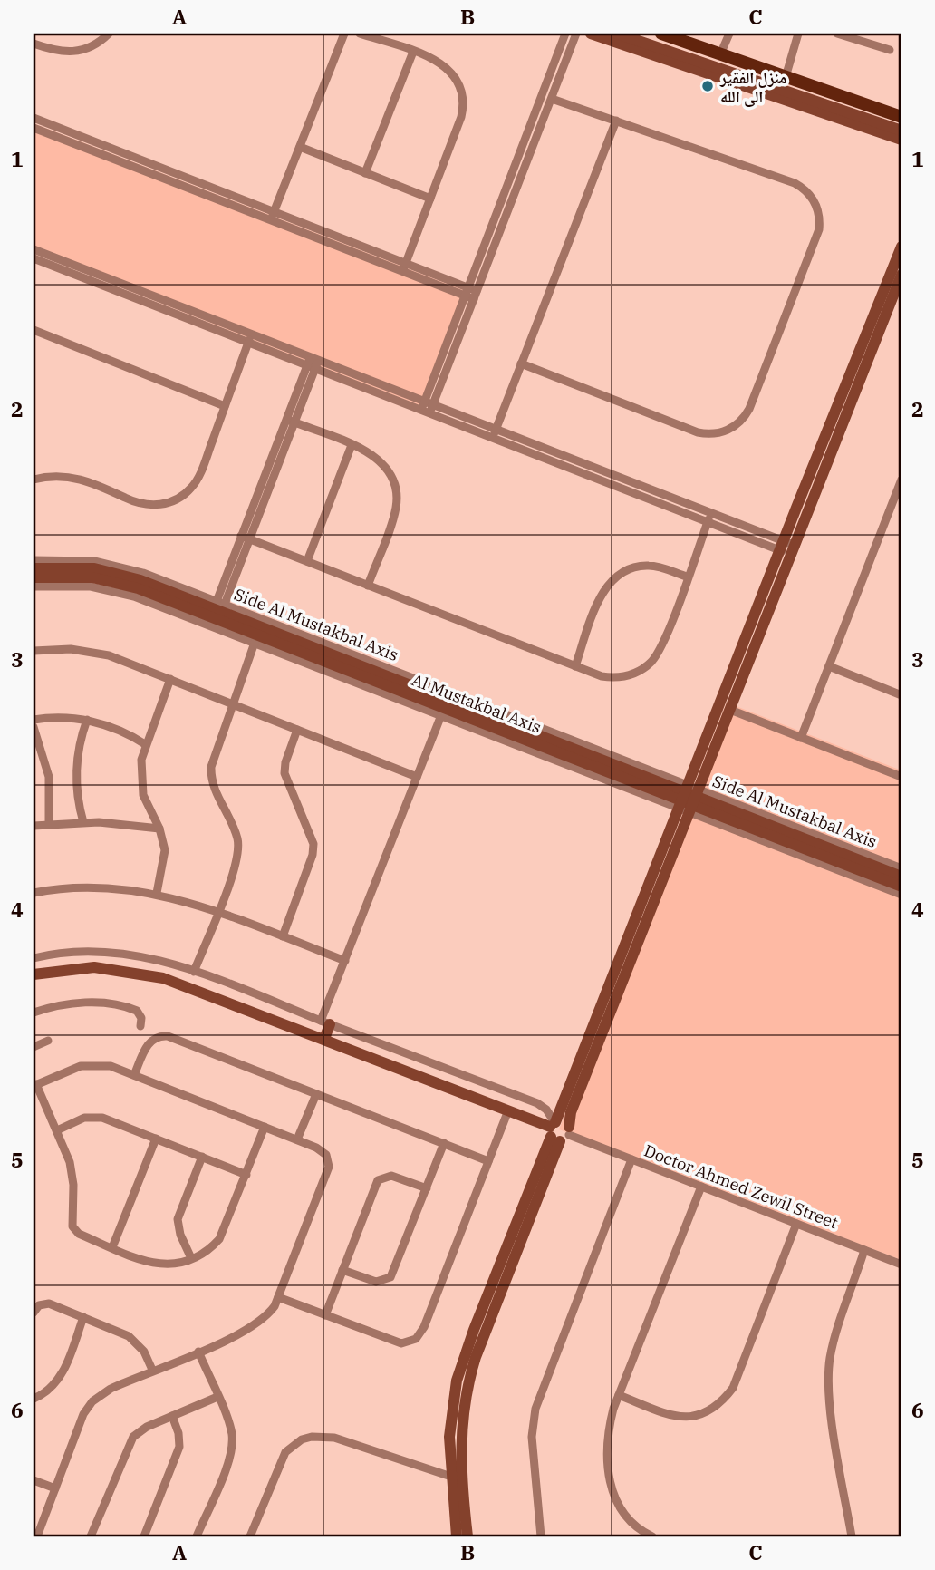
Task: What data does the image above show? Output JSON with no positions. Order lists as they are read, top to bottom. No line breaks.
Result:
{"streets":{"street":["Side Al Mustakbal Axis","Al Mustakbal Axis","Doctor Ahmed Zewil Street"]},"crossings":[["Side Al Mustakbal Axis","Al Mustakbal Axis"]],"places":["منزل الفقير الى الله"],"grid":{"columns":["A","B","C"],"rows":["1","2","3","4","5","6"]}}
